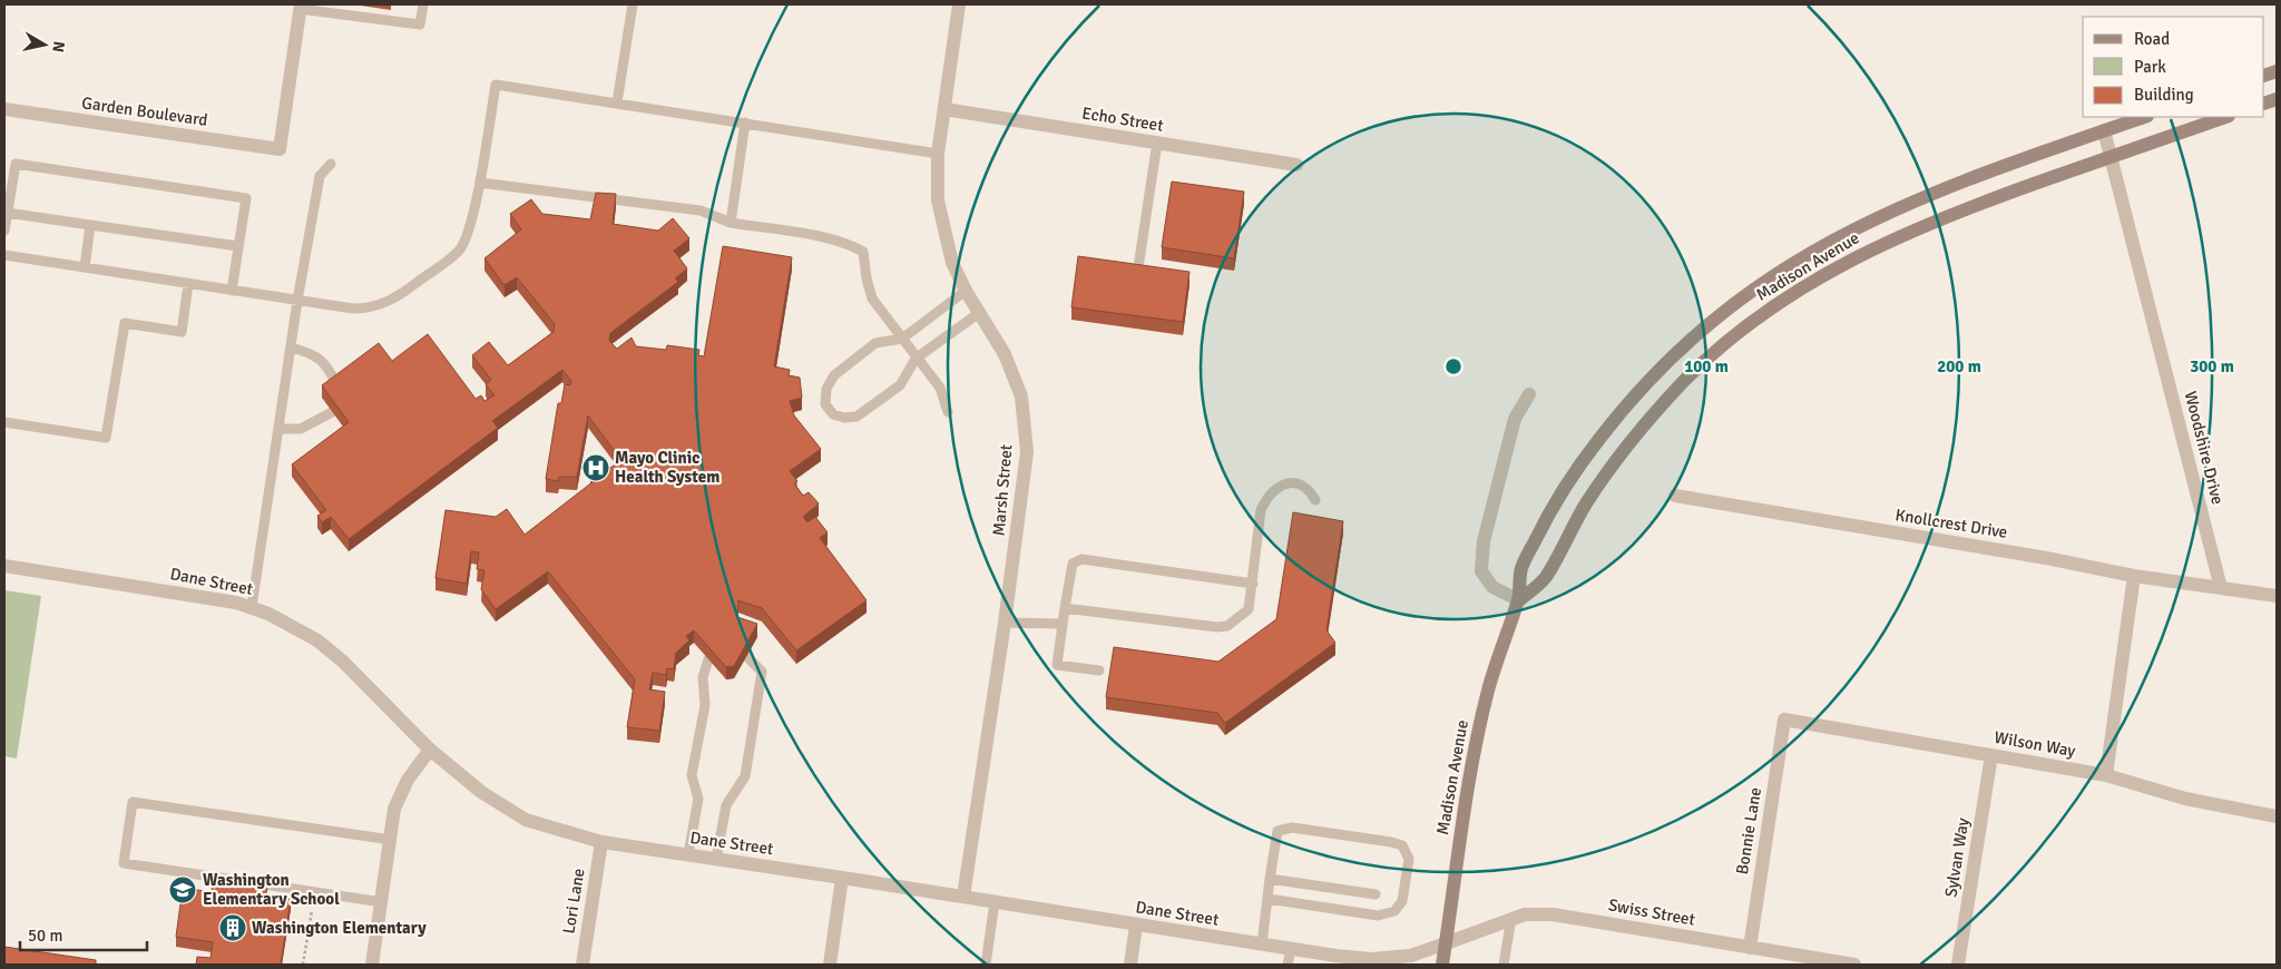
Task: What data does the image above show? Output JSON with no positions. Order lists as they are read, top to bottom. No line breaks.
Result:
{"streets":{"main road":["Madison Avenue"],"street":["Garden Boulevard","Echo Street","Woodshire Drive","Marsh Street","Knollcrest Drive","Dane Street","Wilson Way","Bonnie Lane","Sylvan Way","Lori Lane","Swiss Street"]},"crossings":[["Echo Street","Marsh Street"],["Madison Avenue","Woodshire Drive"],["Madison Avenue","Dane Street"],["Madison Avenue","Swiss Street"],["Woodshire Drive","Knollcrest Drive"],["Marsh Street","Dane Street"],["Dane Street","Lori Lane"],["Dane Street","Swiss Street"],["Wilson Way","Bonnie Lane"],["Wilson Way","Sylvan Way"],["Bonnie Lane","Swiss Street"]],"places":{"hospital":["Mayo Clinic Health System"],"school or university":["Washington Elementary School"],"building":["Washington Elementary"]},"legend":["Road","Park","Building"],"scale_bar":"50 m","north":"right","rings":["100 m","200 m","300 m"]}
